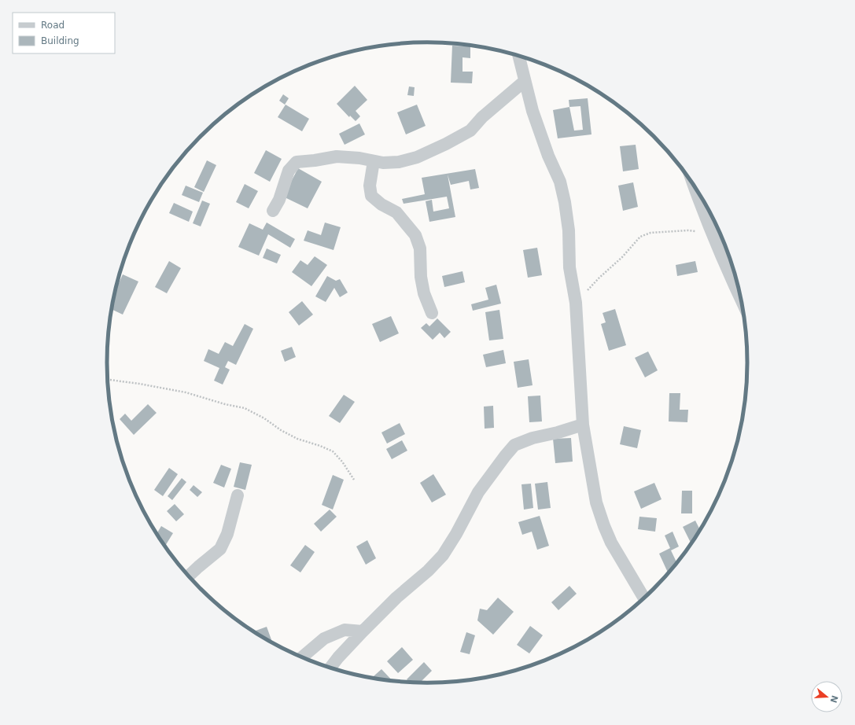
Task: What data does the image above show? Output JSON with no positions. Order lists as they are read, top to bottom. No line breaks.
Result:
{"legend":["Road","Building"],"north":"right"}
